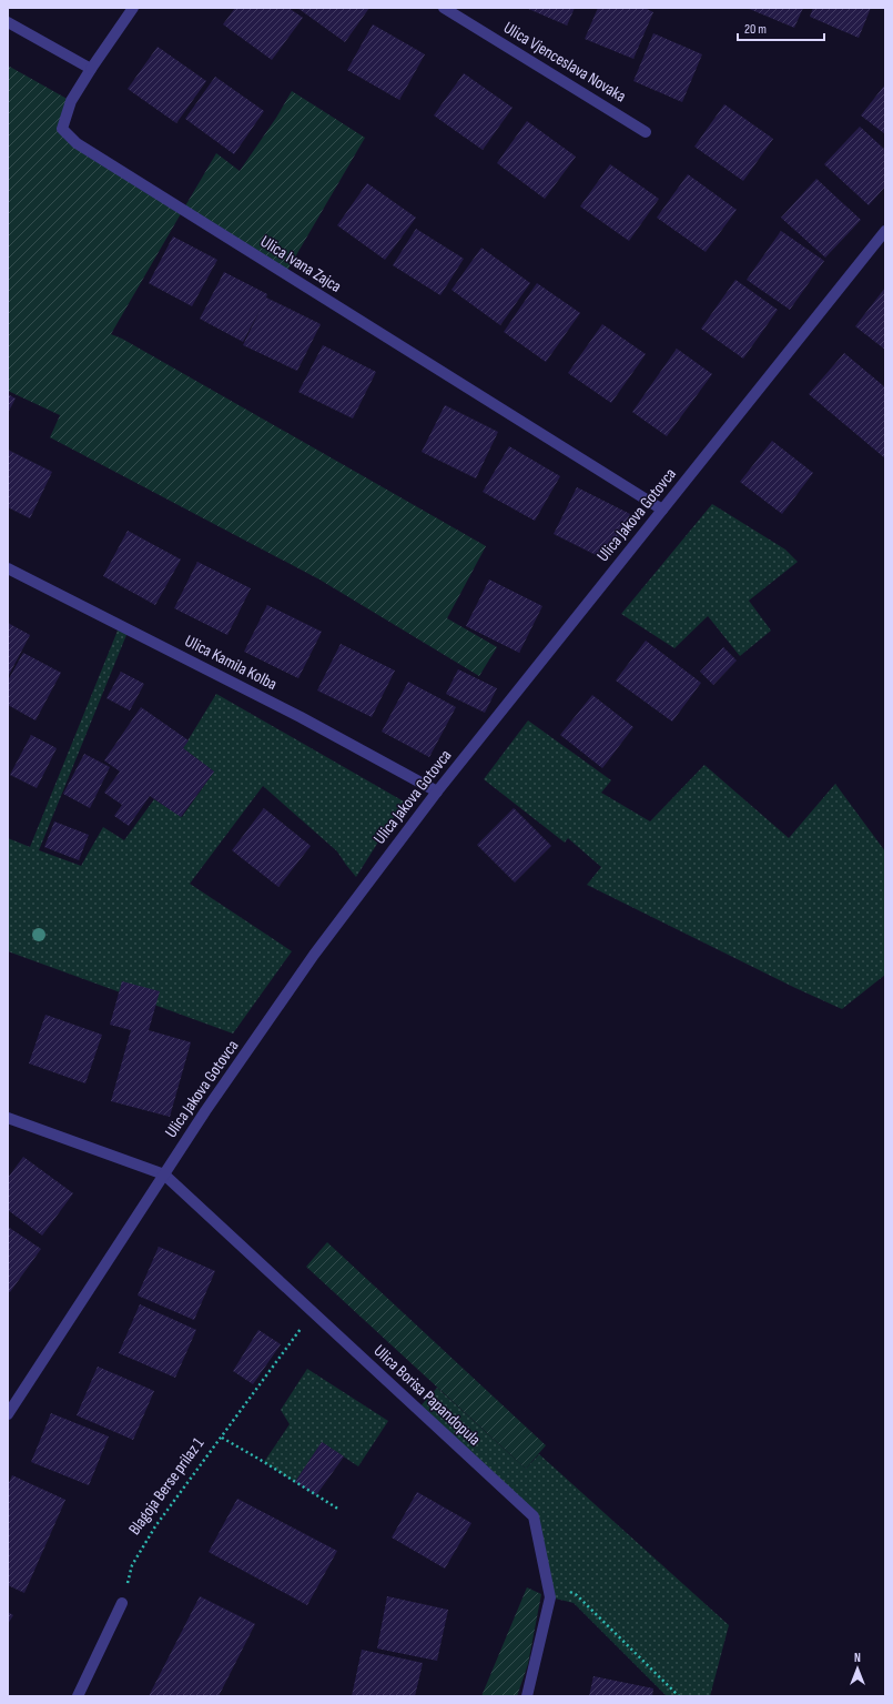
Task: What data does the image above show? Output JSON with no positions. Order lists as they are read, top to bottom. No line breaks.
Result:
{"streets":{"street":["Ulica Vjenceslava Novaka","Ulica Ivana Zajca","Ulica Jakova Gotovca","Ulica Kamila Kolba","Ulica Borisa Papandopula"],"path":["Blagoja Berse prilaz 1"]},"crossings":[["Ulica Ivana Zajca","Ulica Jakova Gotovca"],["Ulica Jakova Gotovca","Ulica Kamila Kolba"],["Ulica Jakova Gotovca","Ulica Borisa Papandopula"],["Ulica Borisa Papandopula","Blagoja Berse prilaz 1"]],"scale_bar":"20 m","north":"top"}
